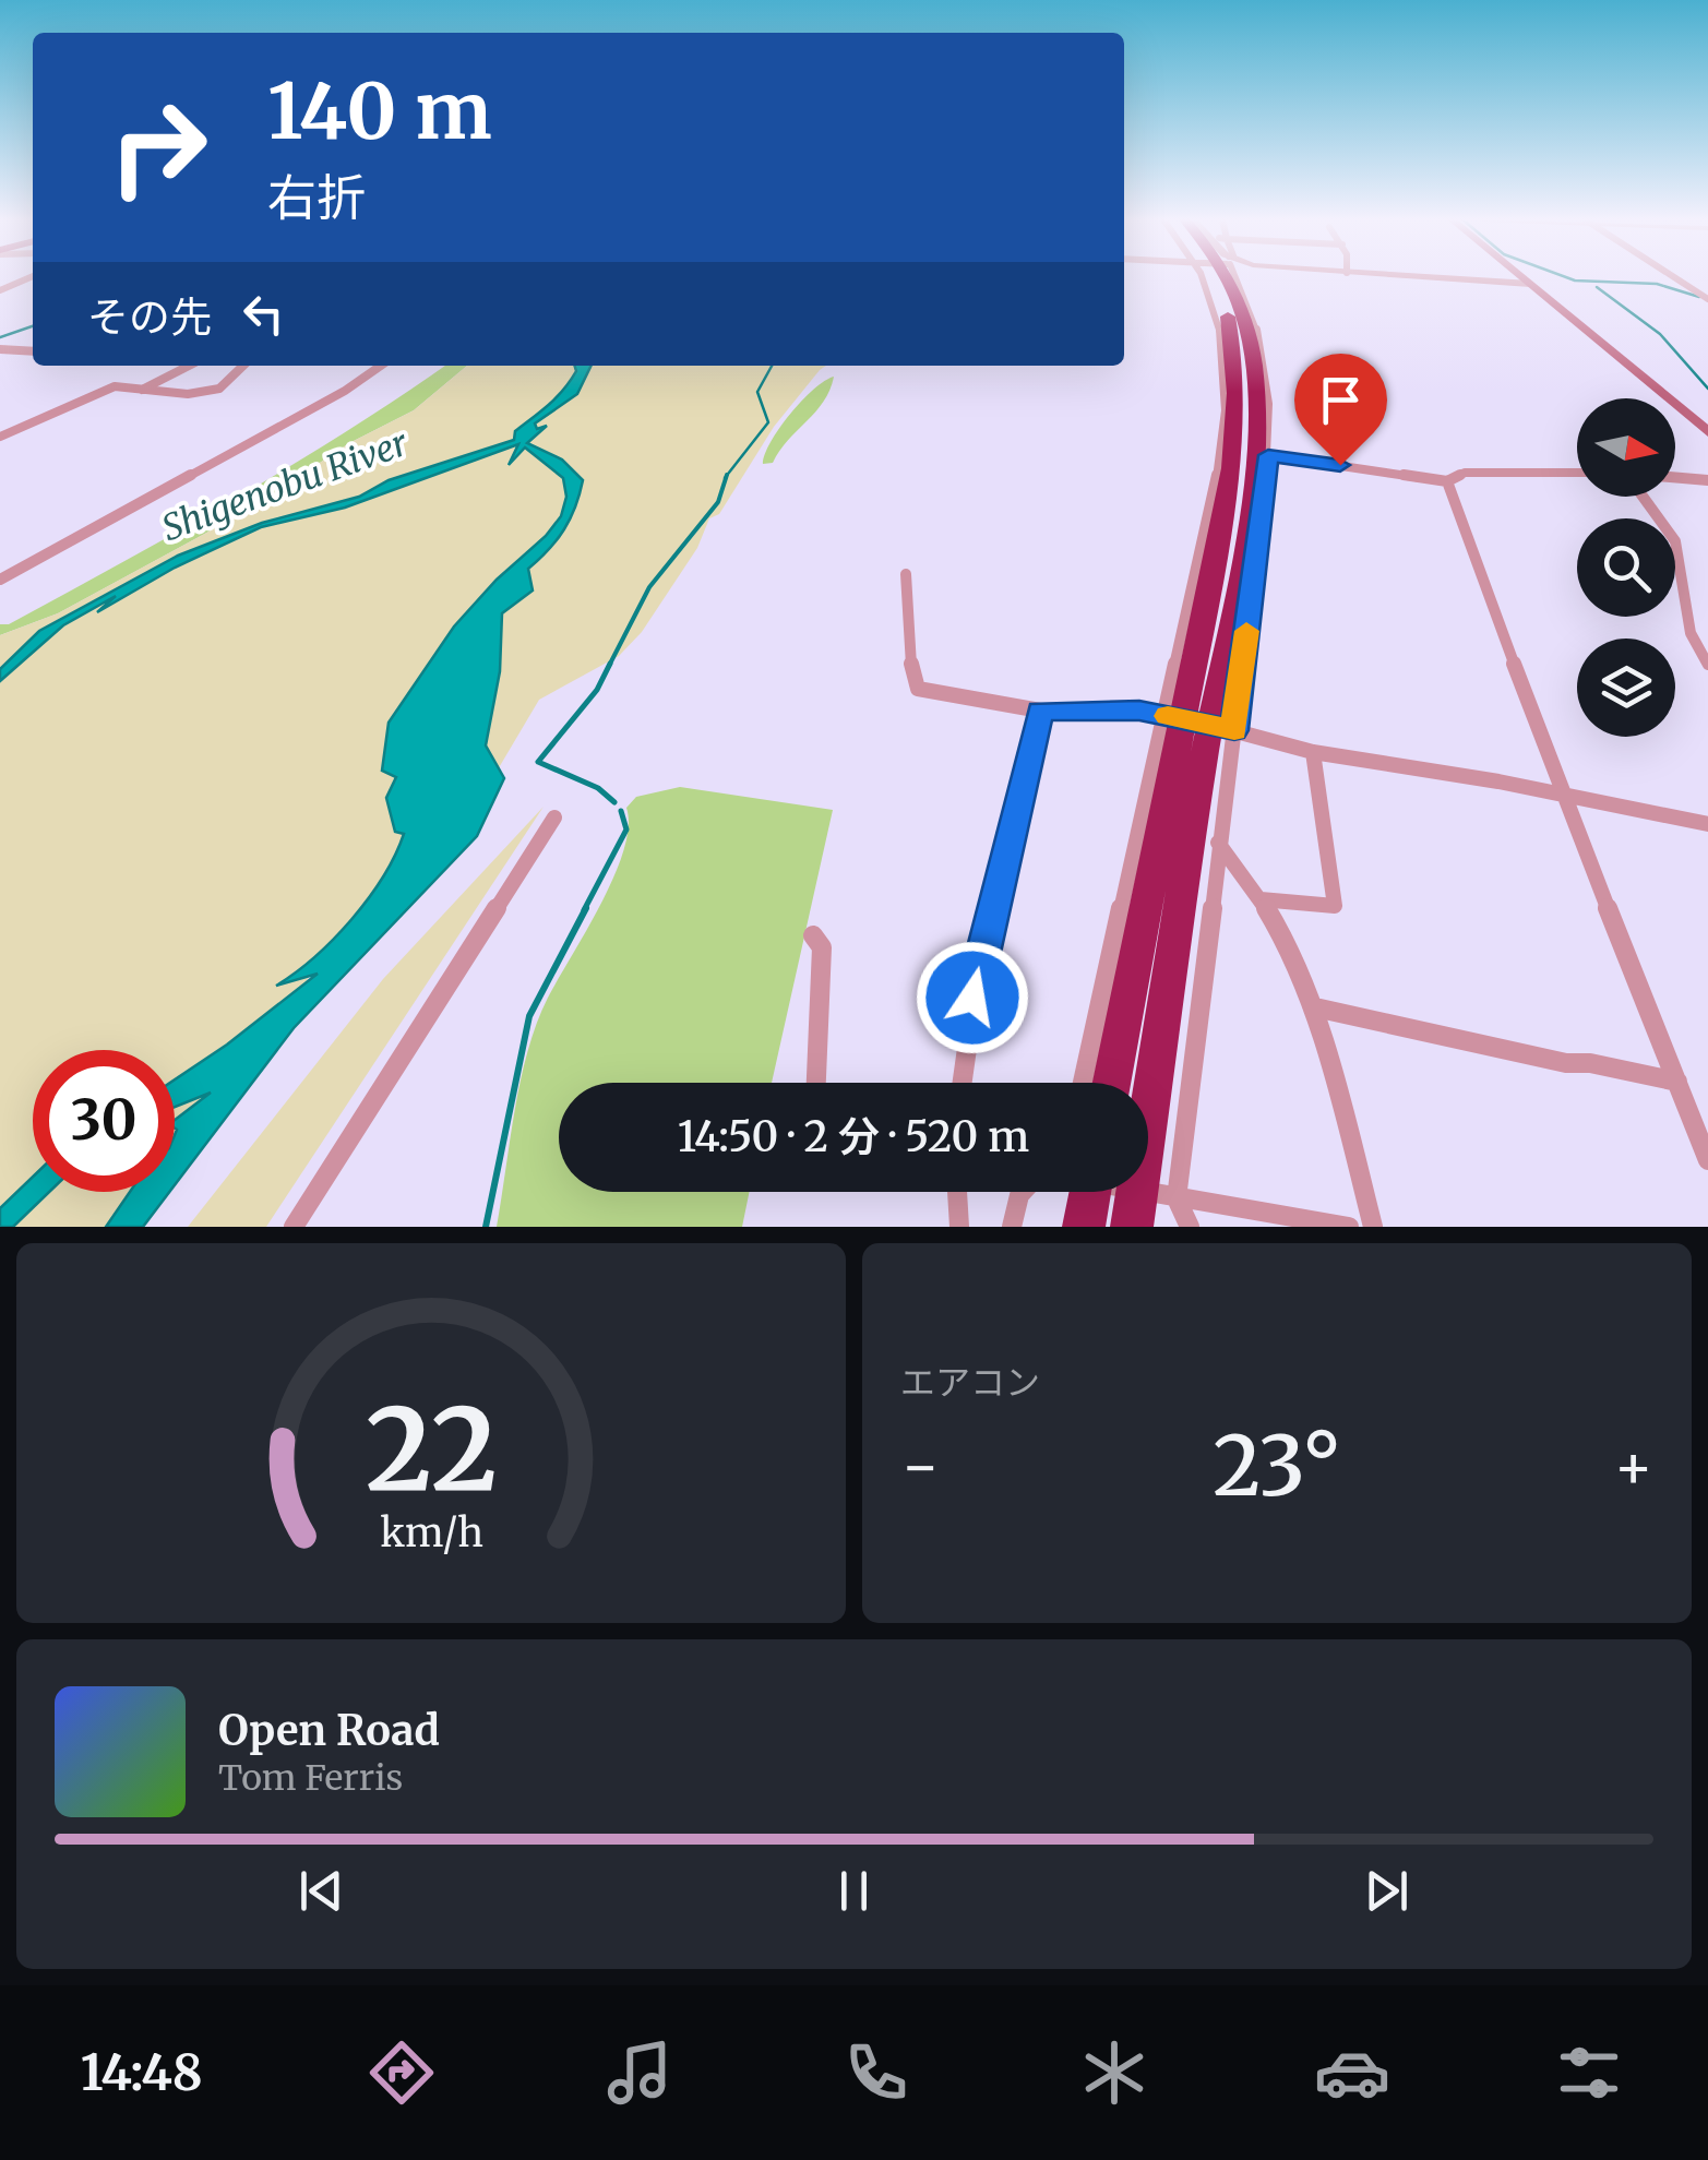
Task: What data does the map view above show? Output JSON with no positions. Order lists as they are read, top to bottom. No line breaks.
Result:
{"water":["Shigenobu River"],"north":"right","page":{"turn":["140 m","右折"],"then":"その先","limit":"30","trip":"14:50 · 2 分 · 520 m","tile":"エアコン","heat":["−","23°","+"],"song":["Open Road","Tom Ferris"],"tabs":"14:48","gauge":["22","km/h"]}}
